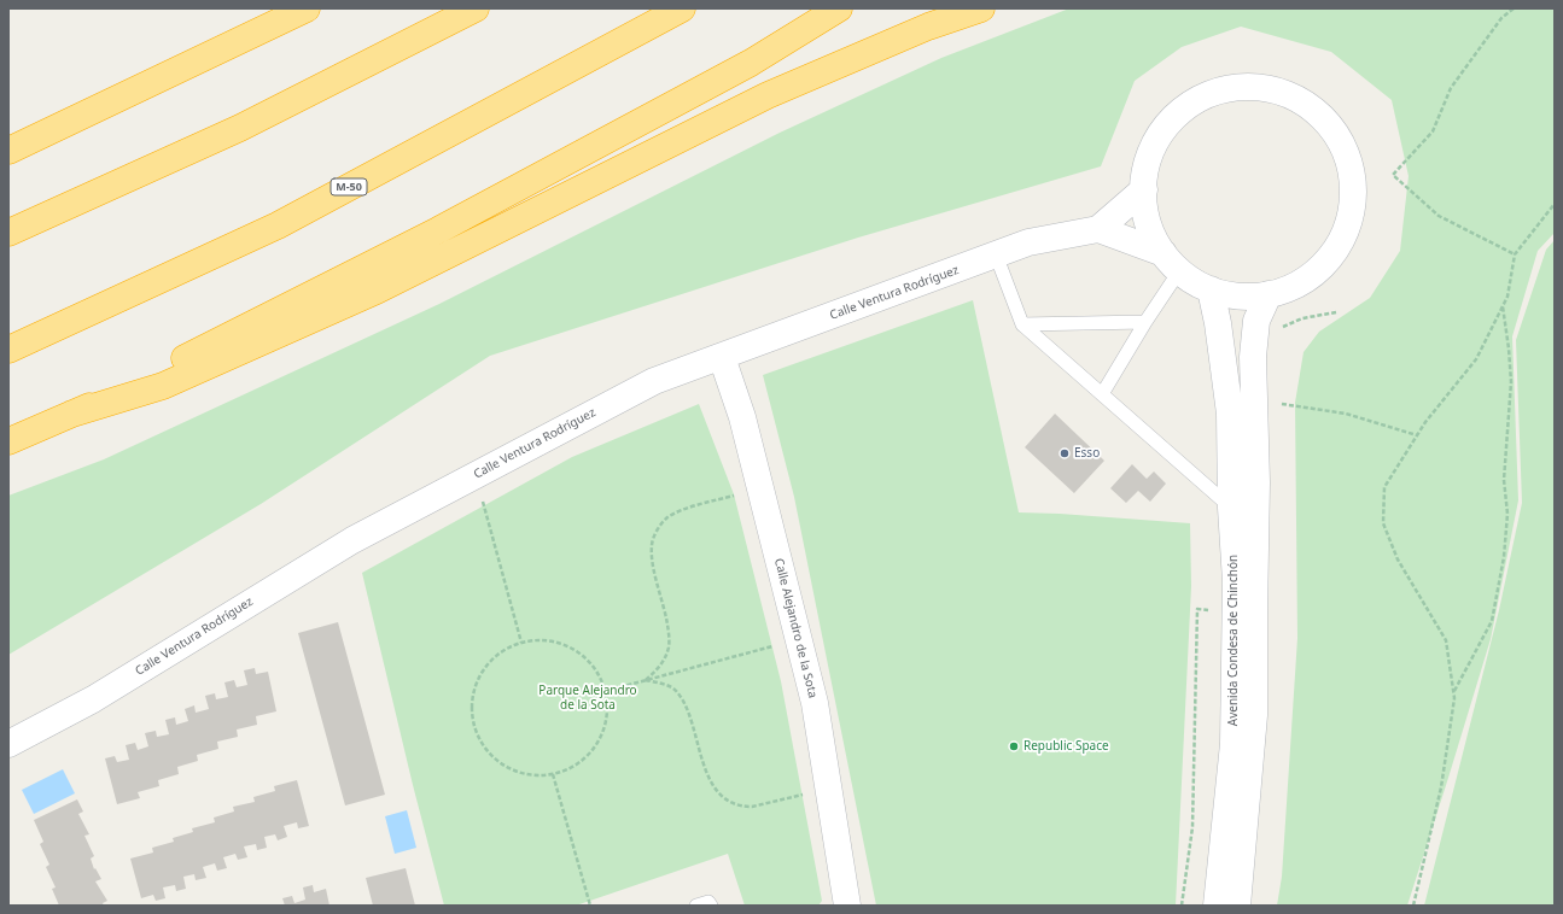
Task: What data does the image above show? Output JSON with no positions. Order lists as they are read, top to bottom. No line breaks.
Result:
{"streets":{"highway":["M-50"],"street":["Calle Ventura Rodríguez","Calle Alejandro de la Sota","Avenida Condesa de Chinchón"]},"crossings":[["Calle Ventura Rodríguez","Calle Alejandro de la Sota"]],"parks":["Parque Alejandro de la Sota"],"places":["Esso","Republic Space"]}
